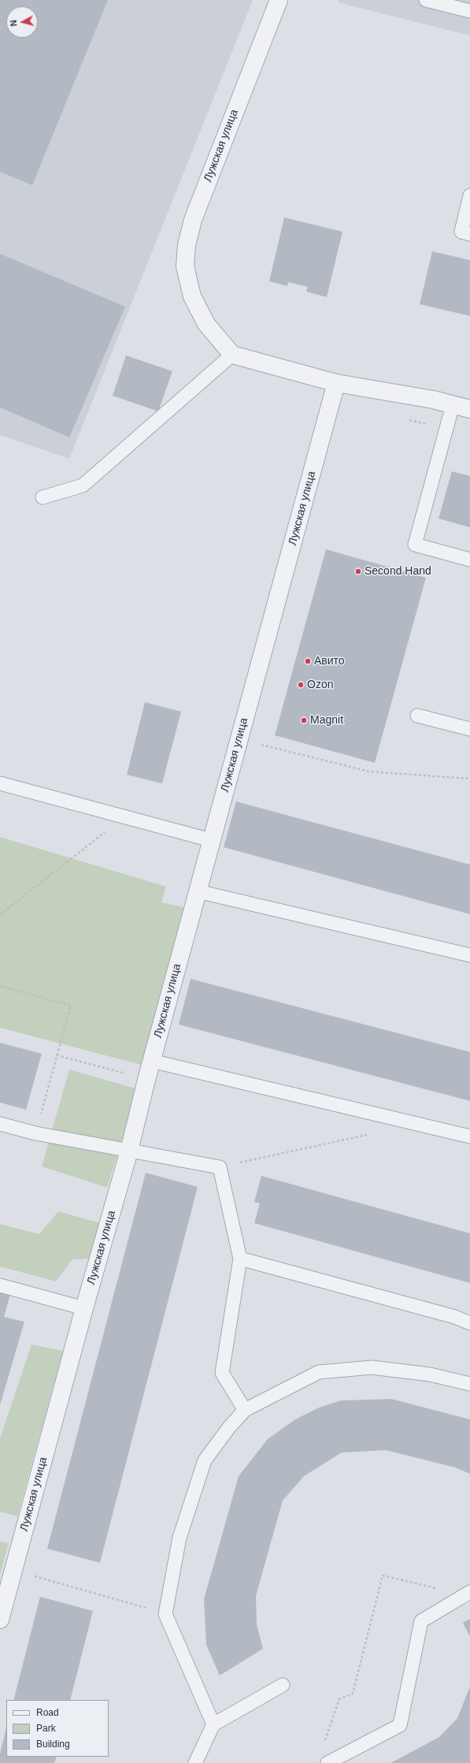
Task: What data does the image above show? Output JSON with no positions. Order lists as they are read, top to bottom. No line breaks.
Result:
{"streets":{"street":["Лужская улица"]},"places":["Second Hand","Авито","Ozon","Magnit"],"legend":["Road","Park","Building"],"north":"left"}
